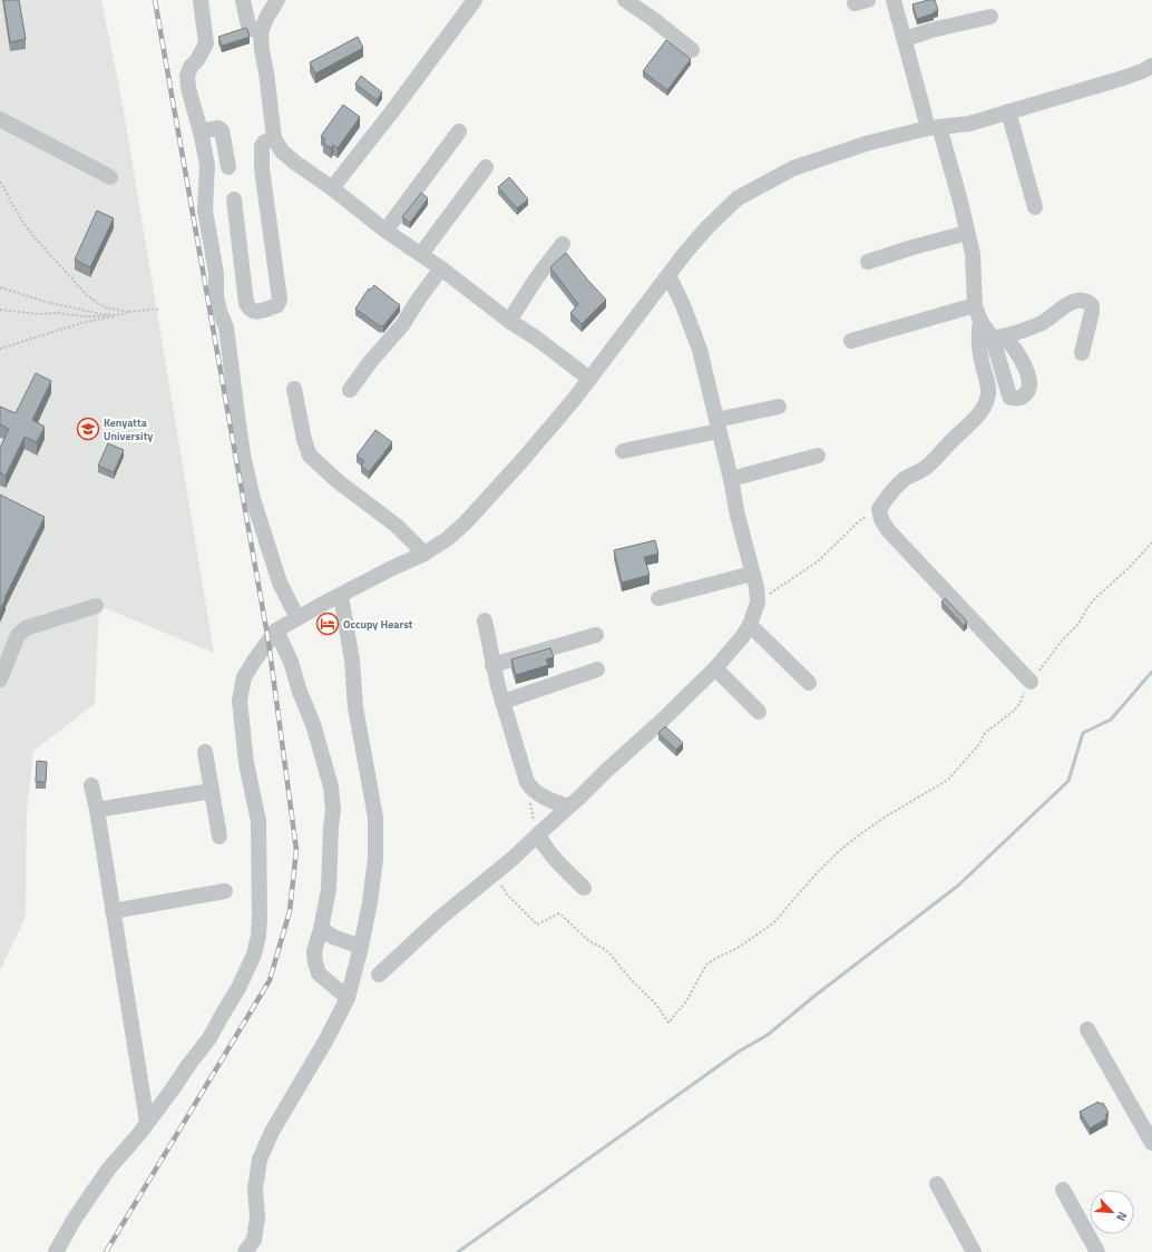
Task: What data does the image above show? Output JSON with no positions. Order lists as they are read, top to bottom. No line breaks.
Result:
{"places":{"school or university":["Kenyatta University"],"hotel":["Occupy Hearst"]},"north":"bottom right"}
